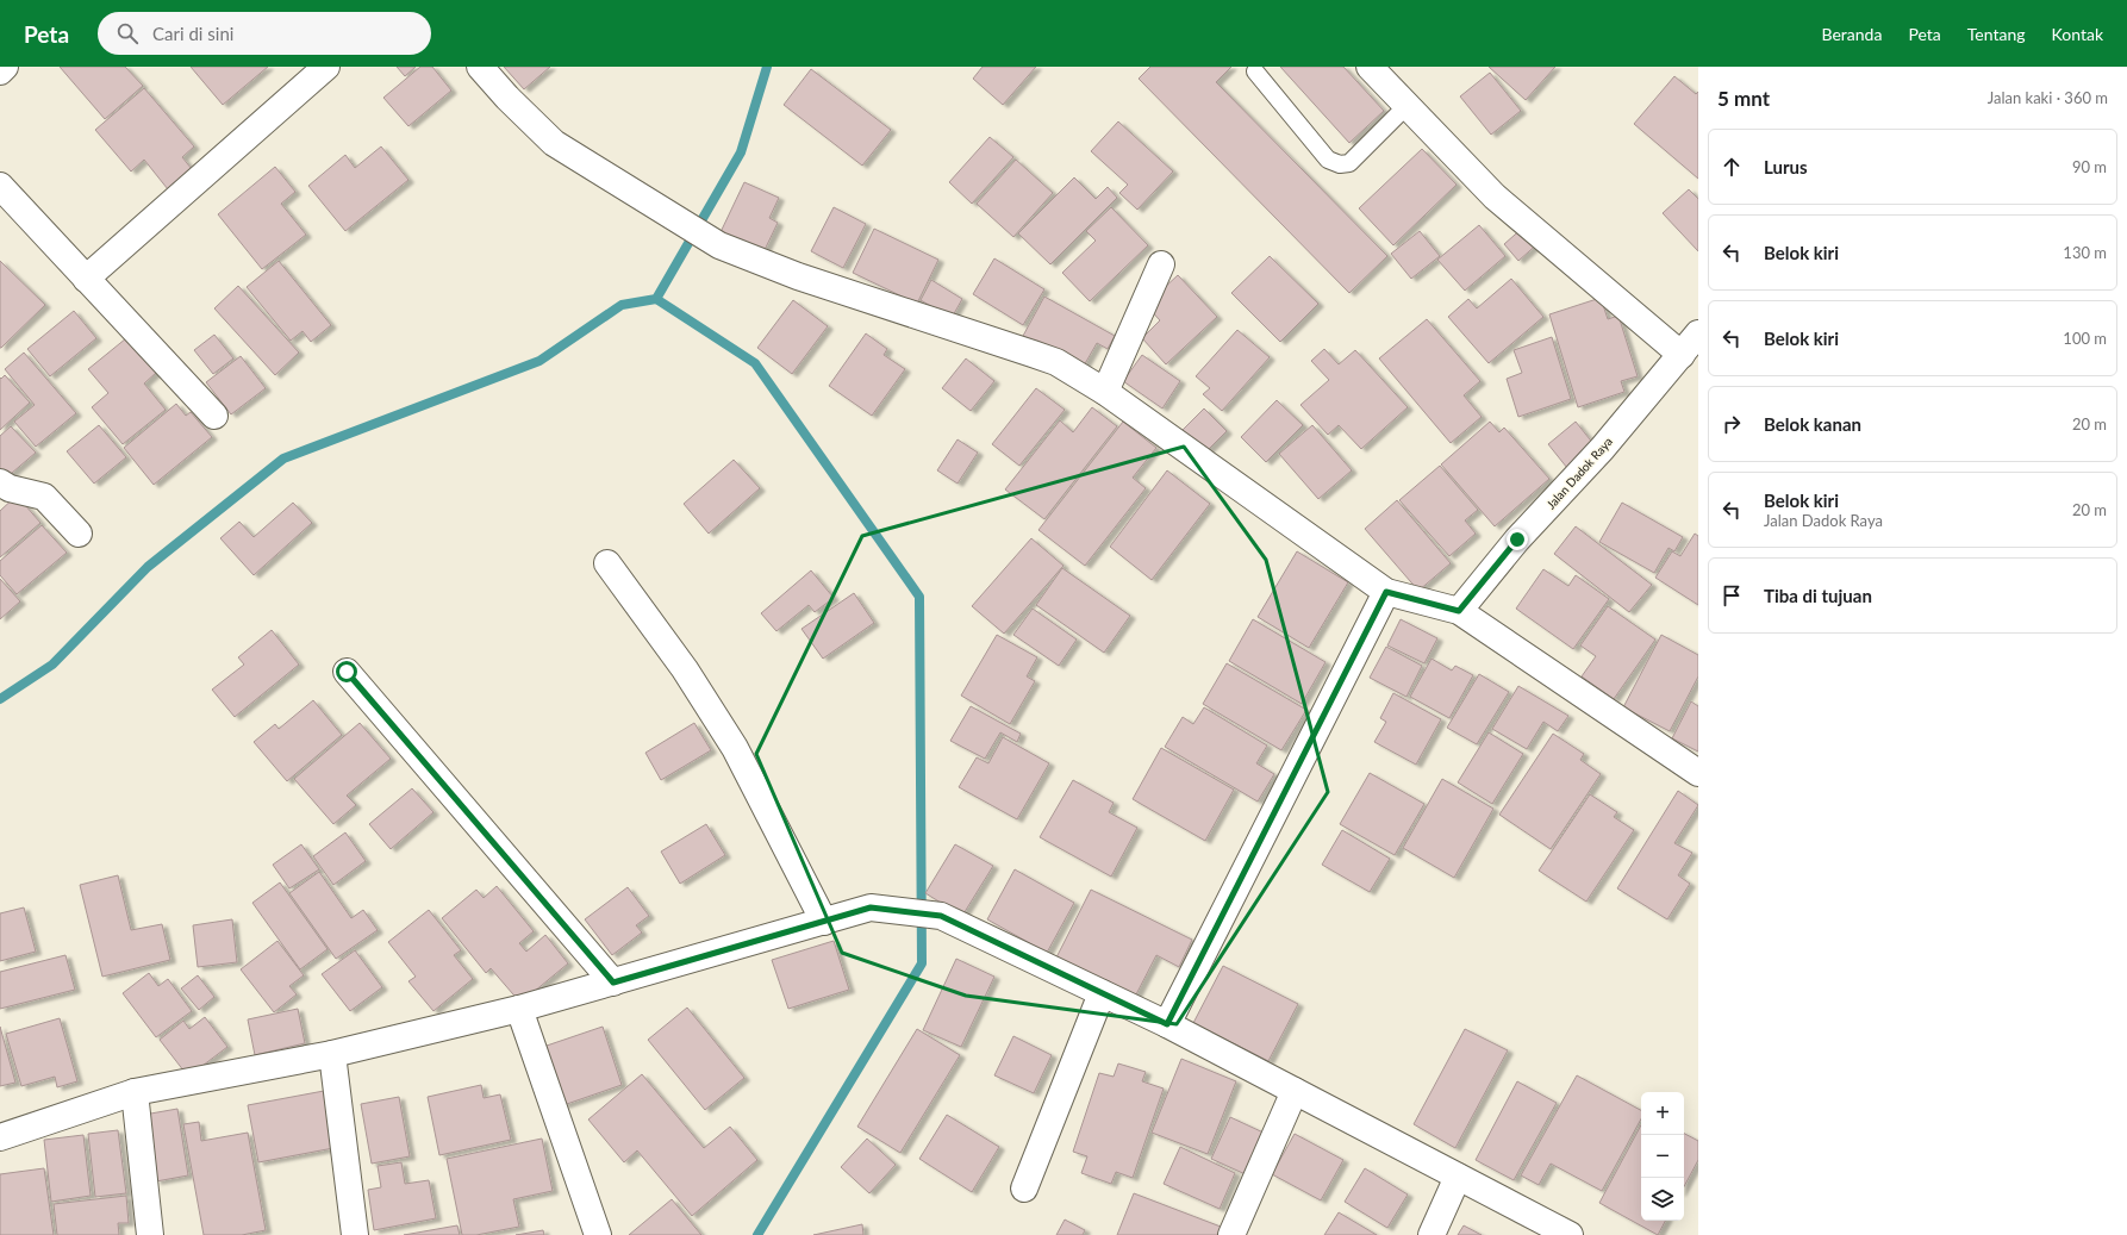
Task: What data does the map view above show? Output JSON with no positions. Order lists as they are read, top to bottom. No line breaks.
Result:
{"streets":{"street":["Jalan Dadok Raya"]},"page":{"header":"Peta","search":"Cari di sini","nav":["Beranda","Peta","Tentang","Kontak"],"heading":["5 mnt","Jalan kaki · 360 m"],"list":[["Lurus","90 m"],["Belok kiri","130 m"],["Belok kiri","100 m"],["Belok kanan","20 m"],["Belok kiri","Jalan Dadok Raya","20 m"],"Tiba di tujuan"],"map_buttons":["+","−"]}}
